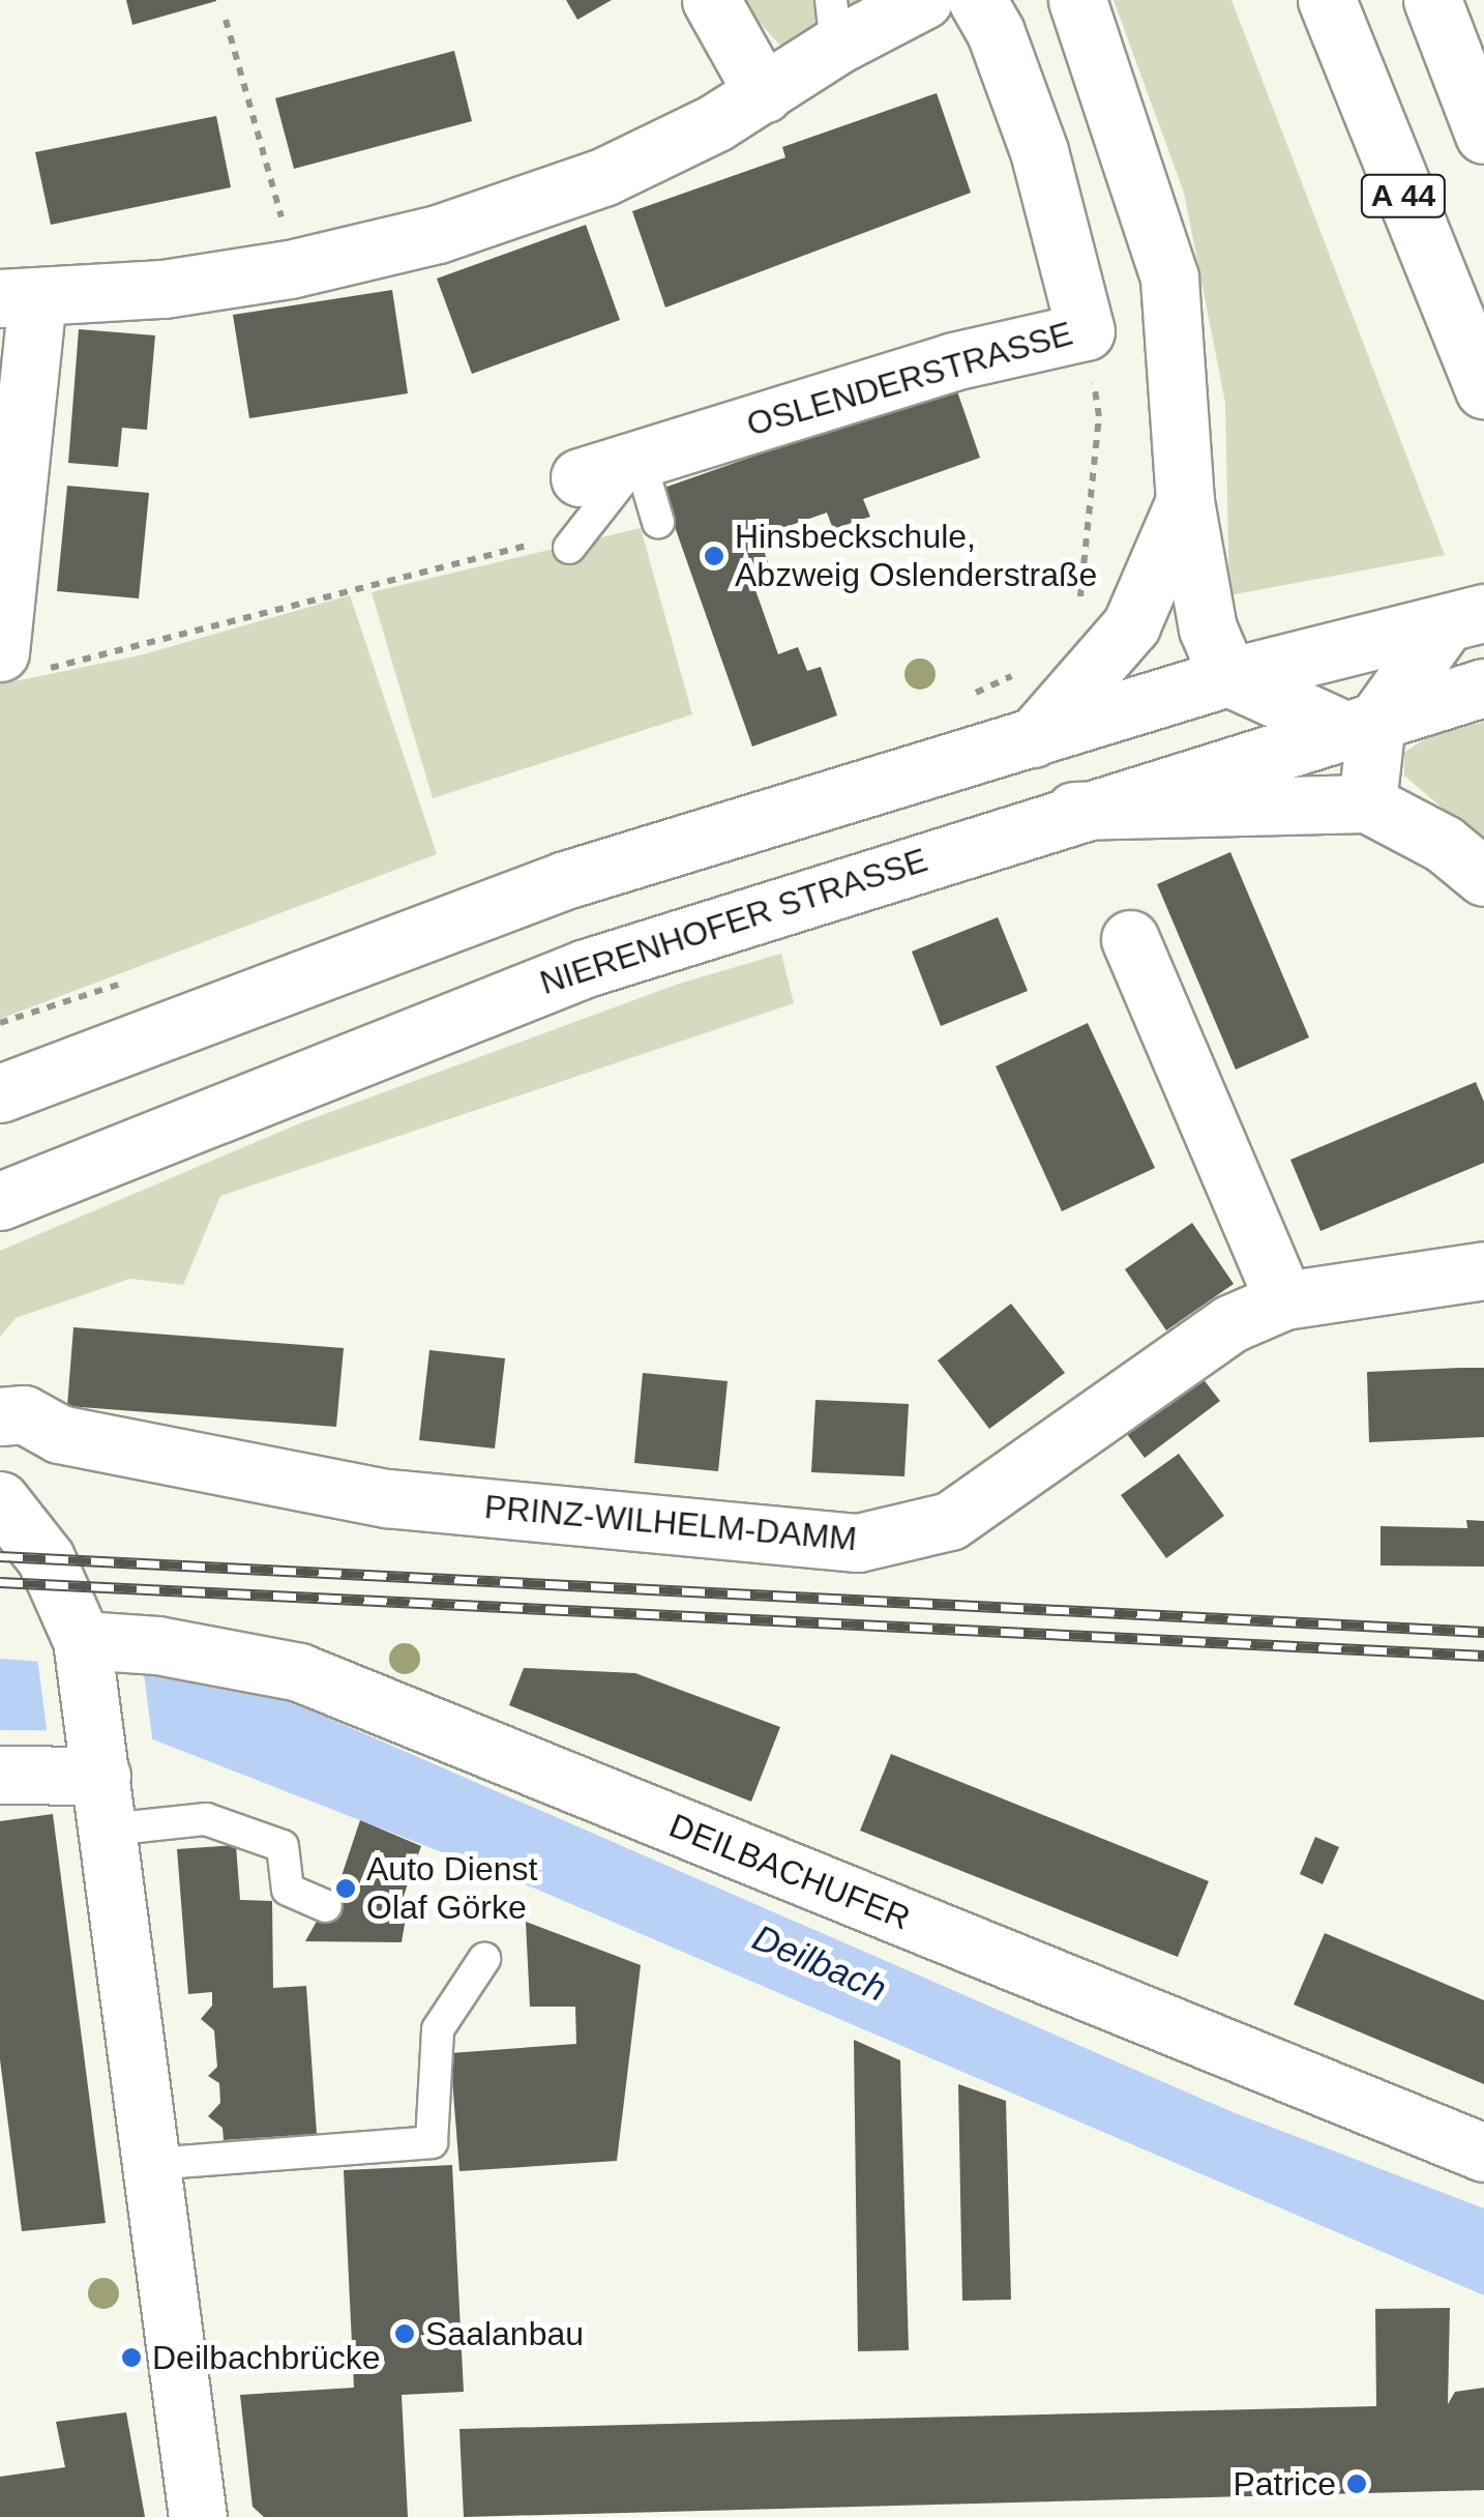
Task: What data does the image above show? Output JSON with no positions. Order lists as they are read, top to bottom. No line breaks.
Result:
{"streets":{"main road":["A 44","OSLENDERSTRASSE","NIERENHOFER STRASSE","PRINZ-WILHELM-DAMM","DEILBACHUFER"]},"water":["Deilbach"],"places":["Hinsbeckschule, Abzweig Oslenderstraße","Auto Dienst Olaf Görke","Saalanbau","Deilbachbrücke","Patrice"]}
